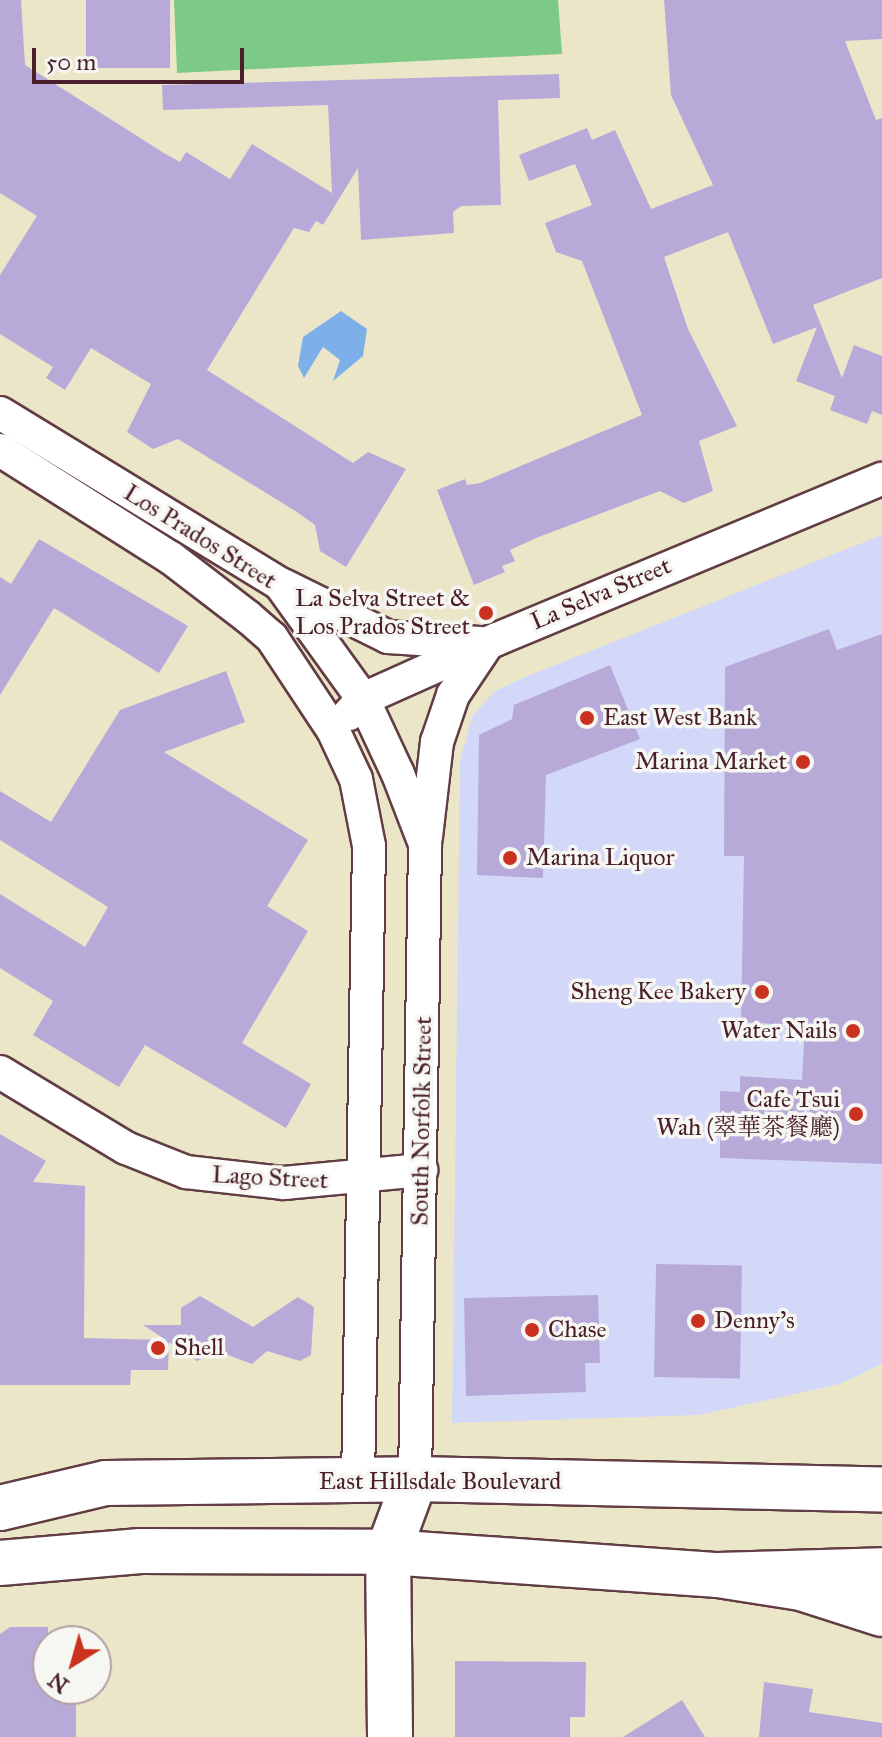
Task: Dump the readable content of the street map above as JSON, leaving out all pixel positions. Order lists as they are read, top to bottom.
{
  "streets": {
    "main road": ["South Norfolk Street", "East Hillsdale Boulevard"],
    "street": ["Los Prados Street", "La Selva Street", "Lago Street"]
  },
  "crossings": [
    ["Los Prados Street", "La Selva Street"],
    ["Los Prados Street", "South Norfolk Street"],
    ["La Selva Street", "South Norfolk Street"],
    ["South Norfolk Street", "Lago Street"],
    ["South Norfolk Street", "East Hillsdale Boulevard"]
  ],
  "places": [
    "La Selva Street & Los Prados Street",
    "East West Bank",
    "Marina Market",
    "Marina Liquor",
    "Sheng Kee Bakery",
    "Water Nails",
    "Cafe Tsui Wah (翠華茶餐廳)",
    "Denny's",
    "Chase",
    "Shell"
  ],
  "scale_bar": "50 m",
  "north": "bottom left"
}
